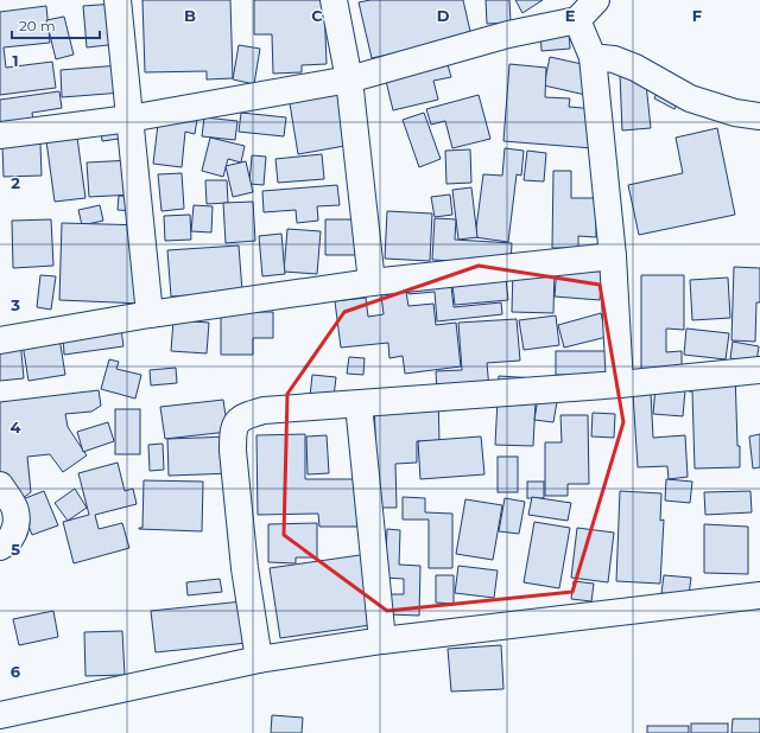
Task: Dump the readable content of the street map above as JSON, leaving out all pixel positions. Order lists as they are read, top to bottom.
{
  "scale_bar": "20 m",
  "grid": {
    "columns": [
      "B",
      "C",
      "D",
      "E",
      "F"
    ],
    "rows": [
      "1",
      "2",
      "3",
      "4",
      "5",
      "6"
    ]
  }
}
